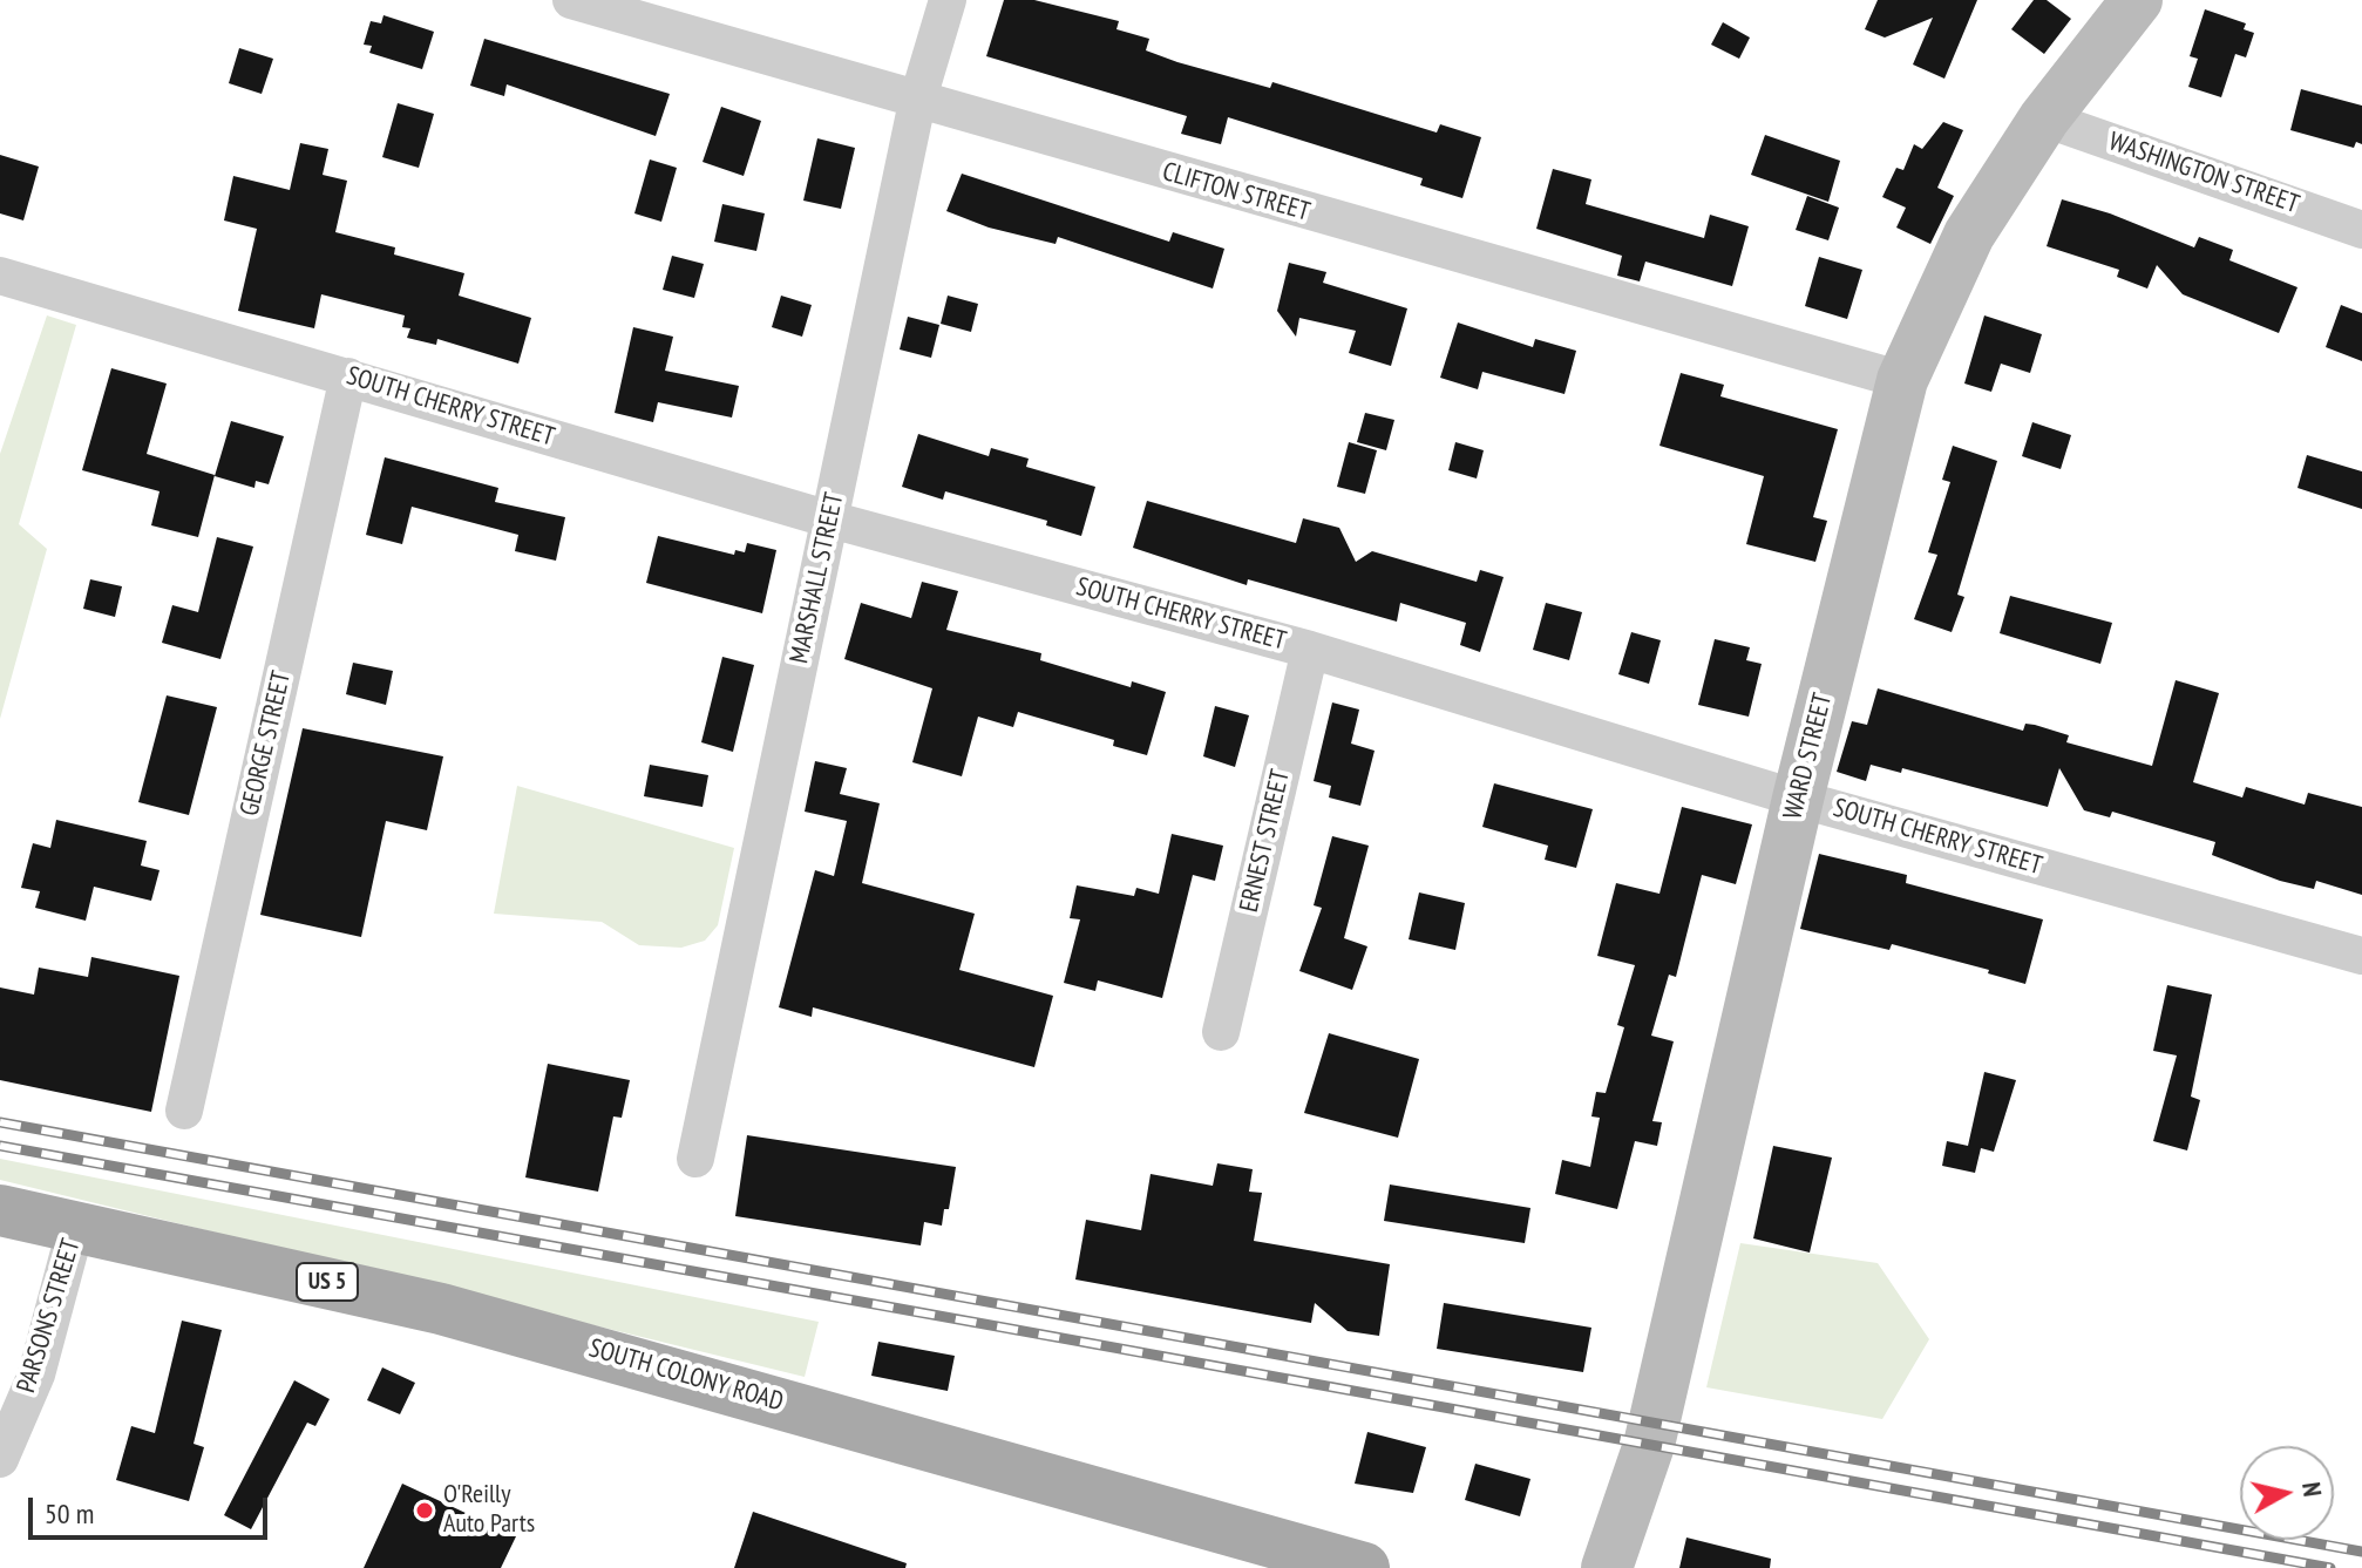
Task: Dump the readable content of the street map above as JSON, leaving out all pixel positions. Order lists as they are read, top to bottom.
{
  "streets": {
    "main road": ["US 5", "SOUTH COLONY ROAD"],
    "street": [
      "WASHINGTON STREET",
      "CLIFTON STREET",
      "SOUTH CHERRY STREET",
      "MARSHALL STREET",
      "GEORGE STREET",
      "WARD STREET",
      "ERNEST STREET",
      "PARSONS STREET"
    ]
  },
  "crossings": [
    ["WASHINGTON STREET", "WARD STREET"],
    ["CLIFTON STREET", "MARSHALL STREET"],
    ["CLIFTON STREET", "WARD STREET"],
    ["SOUTH CHERRY STREET", "MARSHALL STREET"],
    ["SOUTH CHERRY STREET", "GEORGE STREET"],
    ["SOUTH CHERRY STREET", "WARD STREET"],
    ["SOUTH CHERRY STREET", "ERNEST STREET"],
    ["PARSONS STREET", "SOUTH COLONY ROAD"]
  ],
  "places": ["O'Reilly Auto Parts"],
  "scale_bar": "50 m",
  "north": "right"
}
